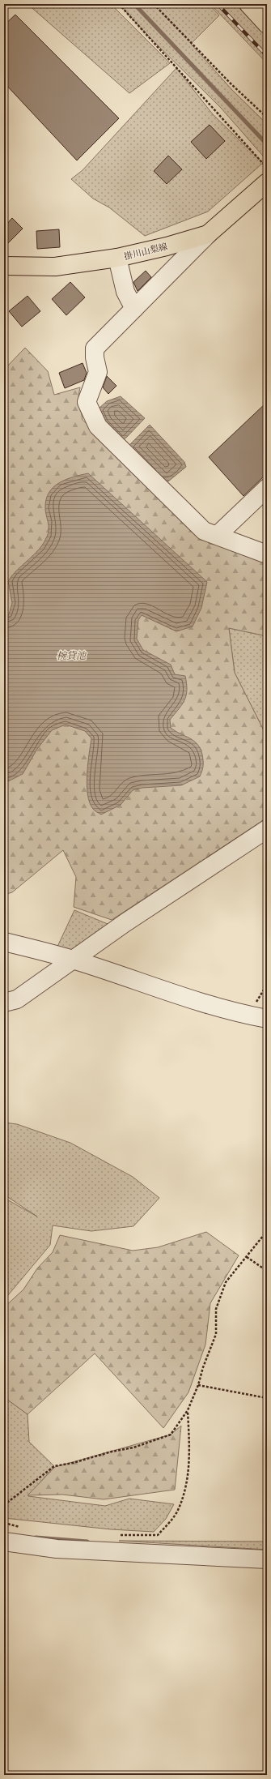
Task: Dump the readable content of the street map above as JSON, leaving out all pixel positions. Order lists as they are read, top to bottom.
{
  "streets": {
    "main road": ["掛川山梨線"]
  },
  "water": ["椀貸池"]
}
